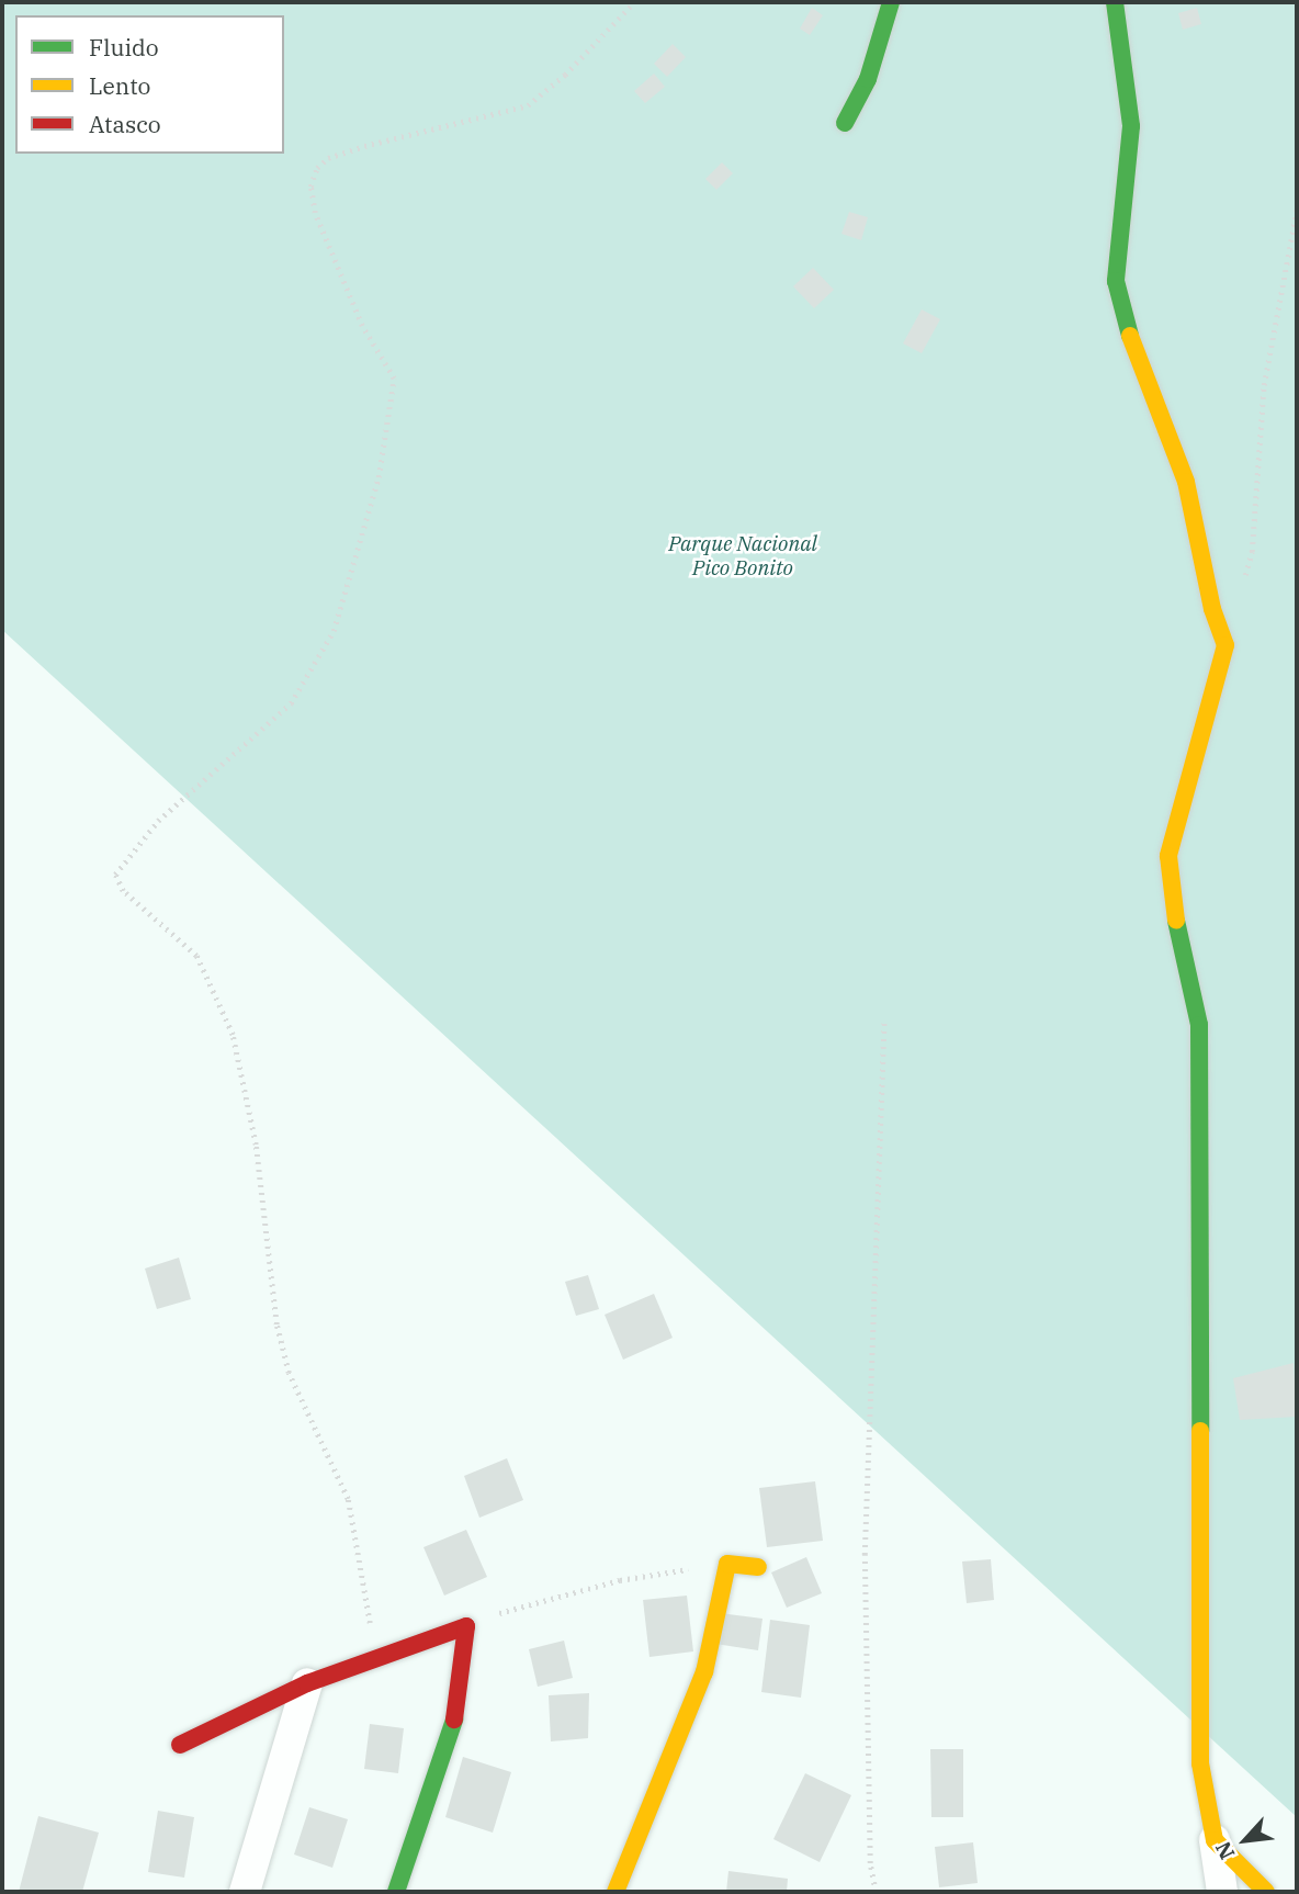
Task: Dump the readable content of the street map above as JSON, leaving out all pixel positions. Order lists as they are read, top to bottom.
{
  "parks": ["Parque Nacional Pico Bonito"],
  "legend": ["Fluido", "Lento", "Atasco"],
  "north": "bottom left"
}
